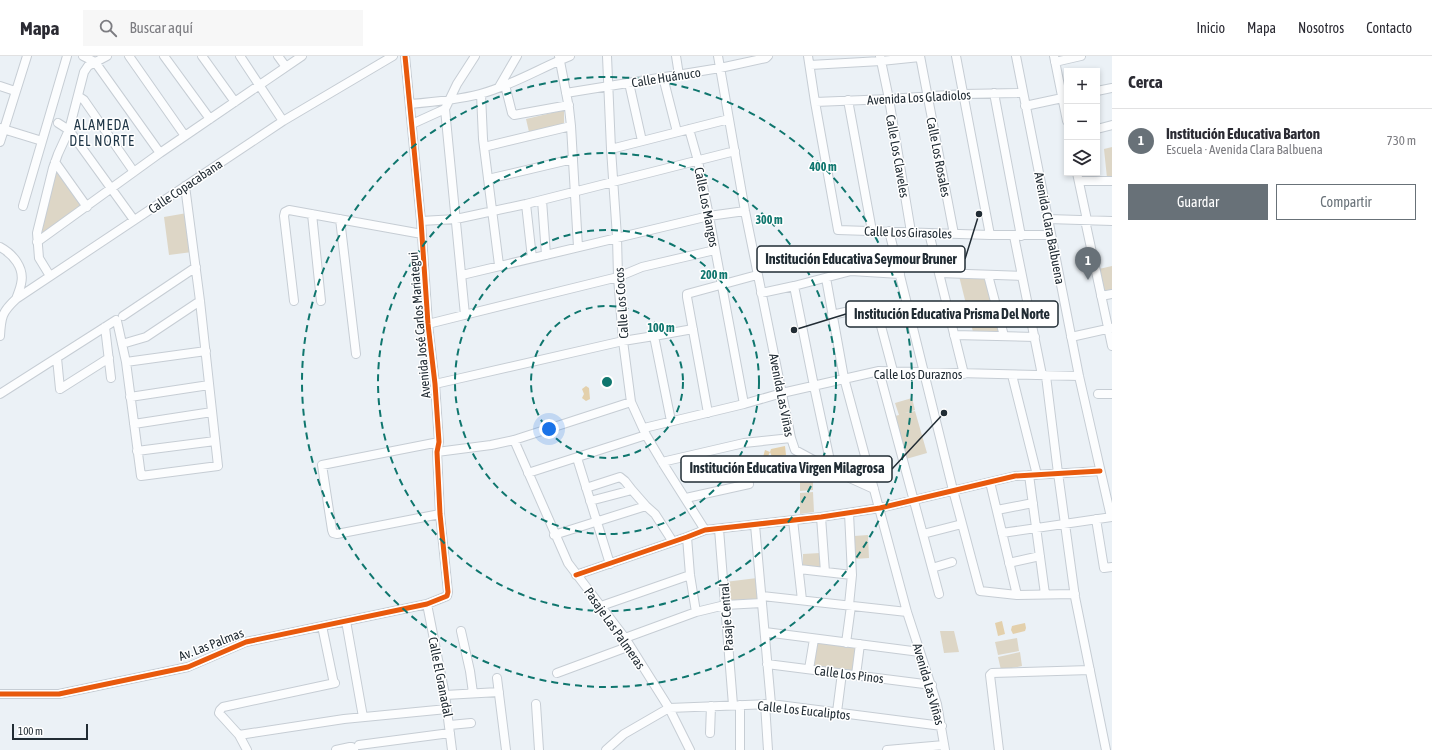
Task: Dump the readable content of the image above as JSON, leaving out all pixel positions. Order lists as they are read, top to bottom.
{
  "streets": {
    "street": [
      "Calle Huánuco",
      "Avenida Los Gladiolos",
      "Calle Los Claveles",
      "Calle Los Rosales",
      "Calle Copacabana",
      "Calle Los Mangos",
      "Avenida Clara Balbuena",
      "Calle Los Girasoles",
      "Calle Los Cocos",
      "Avenida José Carlos Mariategui",
      "Calle Los Duraznos",
      "Avenida Las Viñas",
      "Pasaje Central",
      "Pasaje Las Palmeras",
      "Av. Las Palmas",
      "Calle Los Pinos",
      "Calle El Granadal",
      "Calle Los Eucaliptos"
    ]
  },
  "crossings": [
    ["Calle Huánuco", "Calle Los Cocos"],
    ["Calle Huánuco", "Avenida Las Viñas"],
    ["Avenida Los Gladiolos", "Calle Los Claveles"],
    ["Avenida Los Gladiolos", "Calle Los Rosales"],
    ["Avenida Los Gladiolos", "Avenida Clara Balbuena"],
    ["Avenida Los Gladiolos", "Calle Los Girasoles"],
    ["Calle Los Claveles", "Calle Los Girasoles"],
    ["Calle Los Rosales", "Calle Los Girasoles"],
    ["Calle Los Mangos", "Calle Los Duraznos"],
    ["Avenida Clara Balbuena", "Calle Los Girasoles"],
    ["Avenida Clara Balbuena", "Calle Los Duraznos"],
    ["Calle Los Cocos", "Calle Los Duraznos"],
    ["Avenida José Carlos Mariategui", "Av. Las Palmas"],
    ["Calle Los Duraznos", "Avenida Las Viñas"],
    ["Calle Los Duraznos", "Pasaje Las Palmeras"],
    ["Avenida Las Viñas", "Calle Los Pinos"],
    ["Avenida Las Viñas", "Calle Los Eucaliptos"],
    ["Pasaje Central", "Calle Los Eucaliptos"],
    ["Pasaje Las Palmeras", "Calle Los Eucaliptos"],
    ["Av. Las Palmas", "Calle El Granadal"]
  ],
  "districts": ["ALAMEDA DEL NORTE"],
  "places": ["Institución Educativa Seymour Bruner", "Institución Educativa Prisma Del Norte", "Institución Educativa Virgen Milagrosa"],
  "scale_bar": "100 m",
  "page": {
    "header": "Mapa",
    "search": "Buscar aquí",
    "nav": [
      "Inicio",
      "Mapa",
      "Nosotros",
      "Contacto"
    ],
    "heading": "Cerca",
    "map_buttons": ["+", "−"],
    "list": [
      {
        "mark": "1",
        "name": "Institución Educativa Barton",
        "note": "Escuela · Avenida Clara Balbuena",
        "value": "730 m"
      }
    ],
    "buttons": ["Guardar", "Compartir"],
    "pins": "1",
    "scale": "100 m"
  },
  "rings": [
    "400 m",
    "300 m",
    "200 m",
    "100 m"
  ]
}
